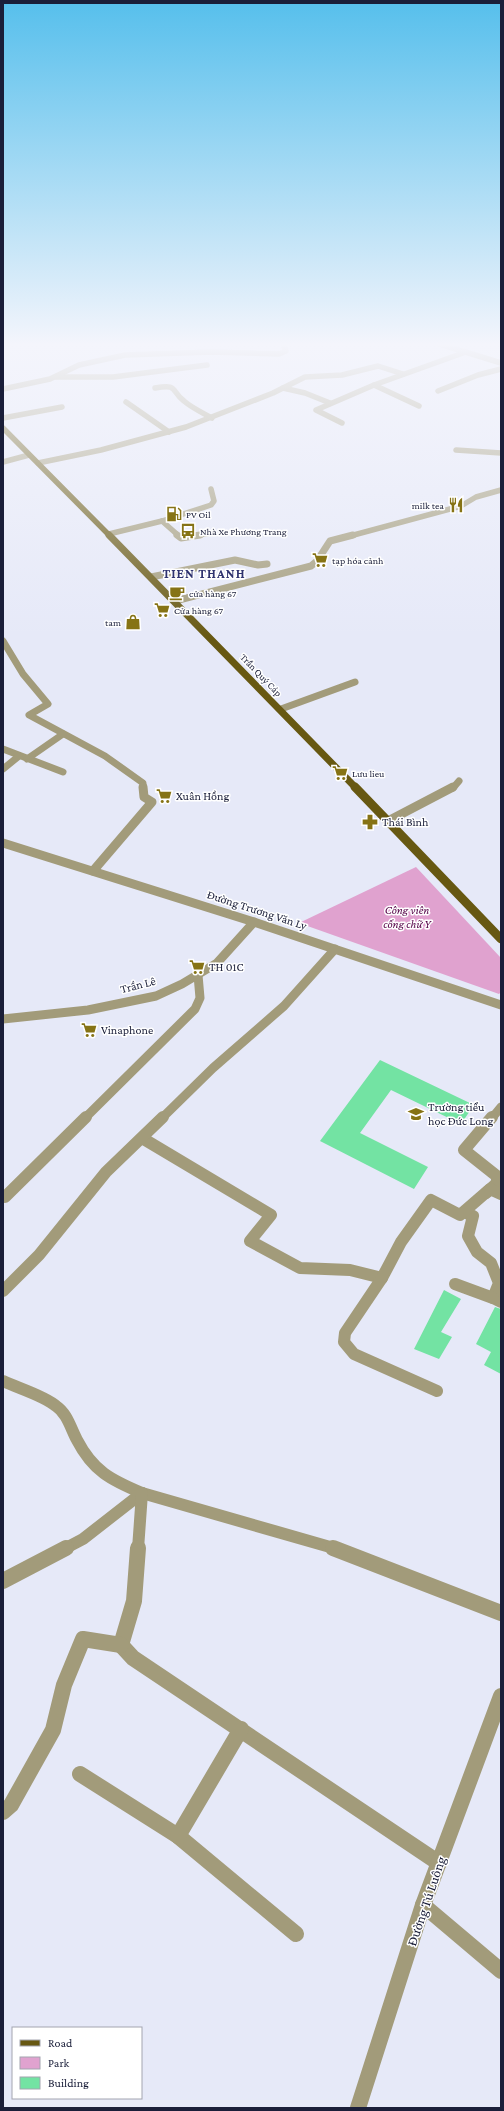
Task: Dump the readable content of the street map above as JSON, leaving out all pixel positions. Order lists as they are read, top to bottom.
{
  "streets": {
    "main road": ["Trần Quý Cáp"],
    "street": ["Đường Trương Văn Ly", "Trần Lê", "Đường Tú Luông"]
  },
  "crossings": [
    ["Đường Trương Văn Ly", "Trần Lê"]
  ],
  "districts": ["TIEN THANH"],
  "parks": ["Công viên cổng chữ Y"],
  "places": {
    "restaurant": ["milk tea"],
    "fuel station": ["PV Oil"],
    "bus stop": ["Nhà Xe Phương Trang"],
    "supermarket": [
      "tạp hóa cảnh",
      "Cửa hàng 67",
      "Lưu lieu",
      "Xuân Hồng",
      "TH 01C",
      "Vinaphone"
    ],
    "cafe": ["cửa hàng 67"],
    "shop": ["tam"],
    "pharmacy": ["Thái Bình"],
    "school or university": ["Trường tiểu học Đức Long"]
  },
  "legend": ["Road", "Park", "Building"]
}
